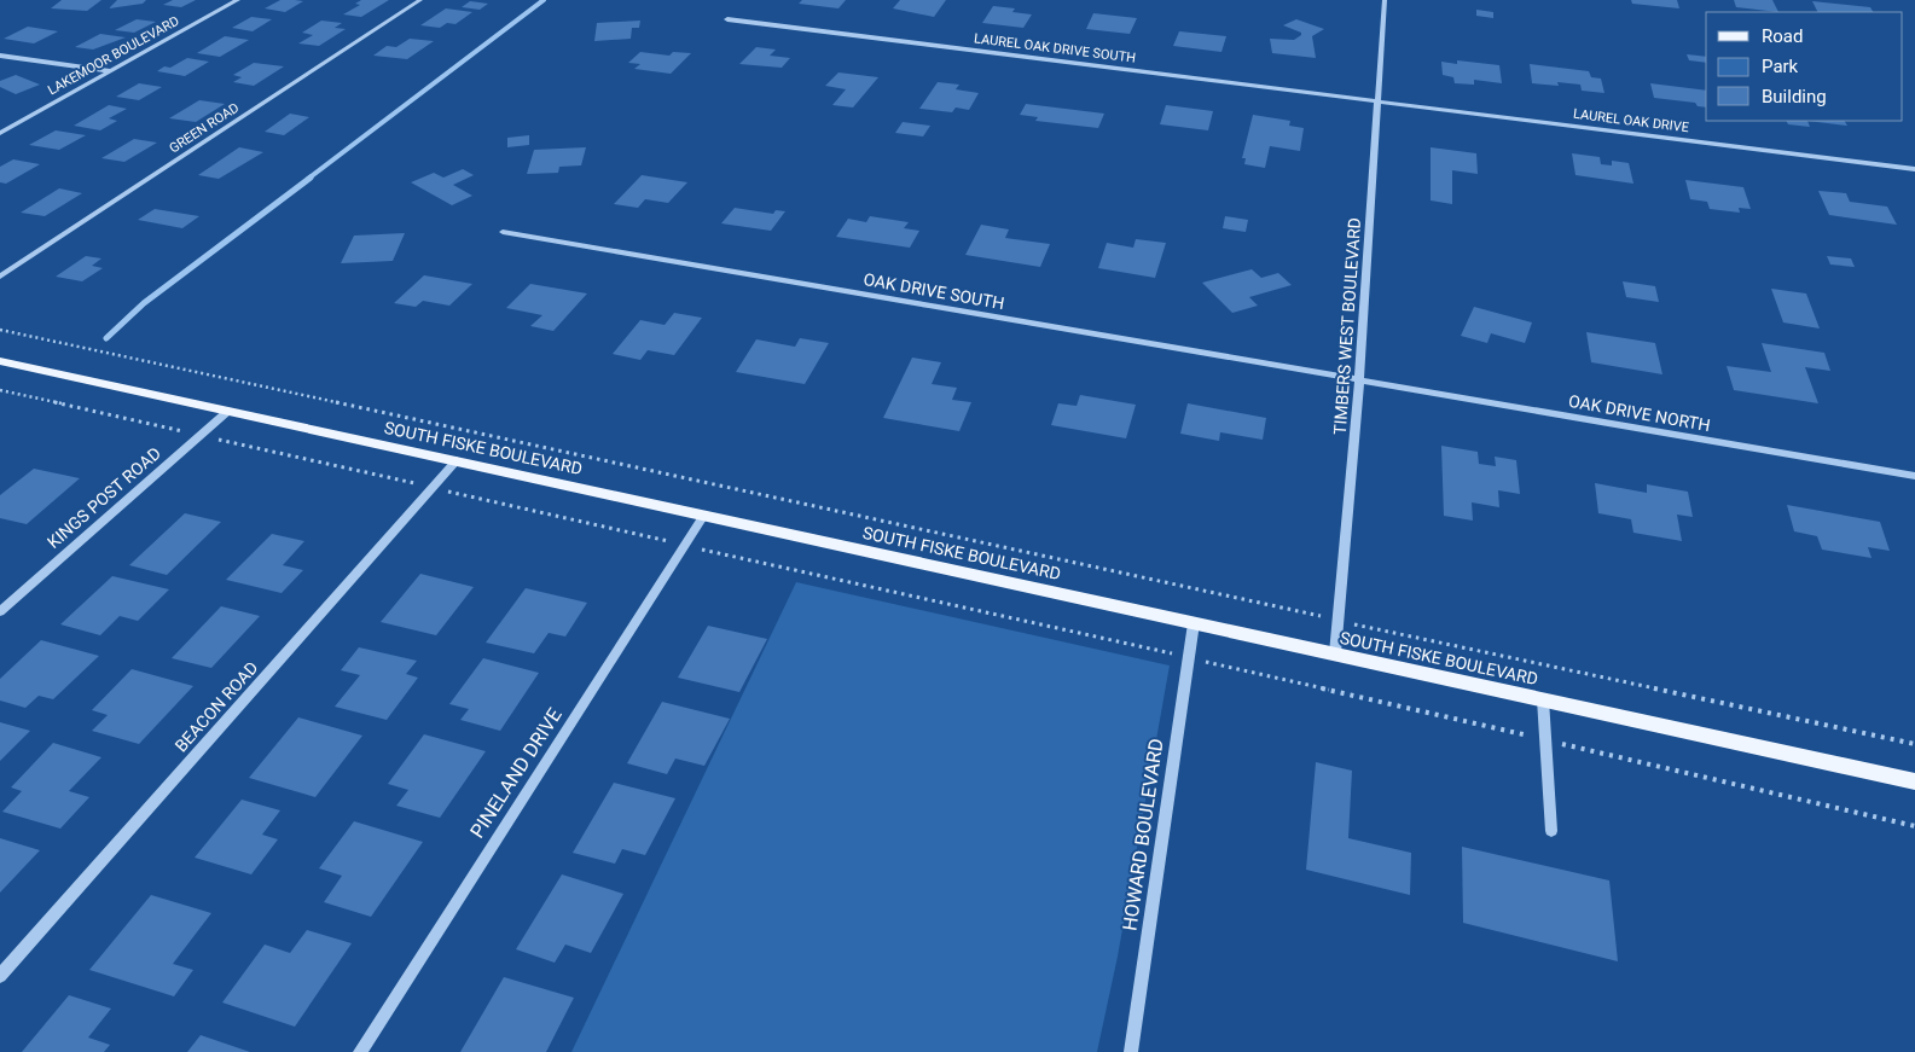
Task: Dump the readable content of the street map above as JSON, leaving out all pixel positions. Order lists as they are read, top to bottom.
{
  "streets": {
    "main road": ["SOUTH FISKE BOULEVARD"],
    "street": [
      "LAUREL OAK DRIVE SOUTH",
      "LAKEMOOR BOULEVARD",
      "LAUREL OAK DRIVE",
      "GREEN ROAD",
      "OAK DRIVE SOUTH",
      "TIMBERS WEST BOULEVARD",
      "OAK DRIVE NORTH",
      "KINGS POST ROAD",
      "BEACON ROAD",
      "PINELAND DRIVE",
      "HOWARD BOULEVARD"
    ]
  },
  "crossings": [
    ["LAUREL OAK DRIVE SOUTH", "LAUREL OAK DRIVE"],
    ["LAUREL OAK DRIVE SOUTH", "TIMBERS WEST BOULEVARD"],
    ["LAUREL OAK DRIVE", "TIMBERS WEST BOULEVARD"],
    ["OAK DRIVE SOUTH", "TIMBERS WEST BOULEVARD"],
    ["OAK DRIVE SOUTH", "OAK DRIVE NORTH"],
    ["TIMBERS WEST BOULEVARD", "OAK DRIVE NORTH"],
    ["TIMBERS WEST BOULEVARD", "SOUTH FISKE BOULEVARD"],
    ["SOUTH FISKE BOULEVARD", "KINGS POST ROAD"],
    ["SOUTH FISKE BOULEVARD", "BEACON ROAD"],
    ["SOUTH FISKE BOULEVARD", "PINELAND DRIVE"],
    ["SOUTH FISKE BOULEVARD", "HOWARD BOULEVARD"]
  ],
  "legend": ["Road", "Park", "Building"]
}
